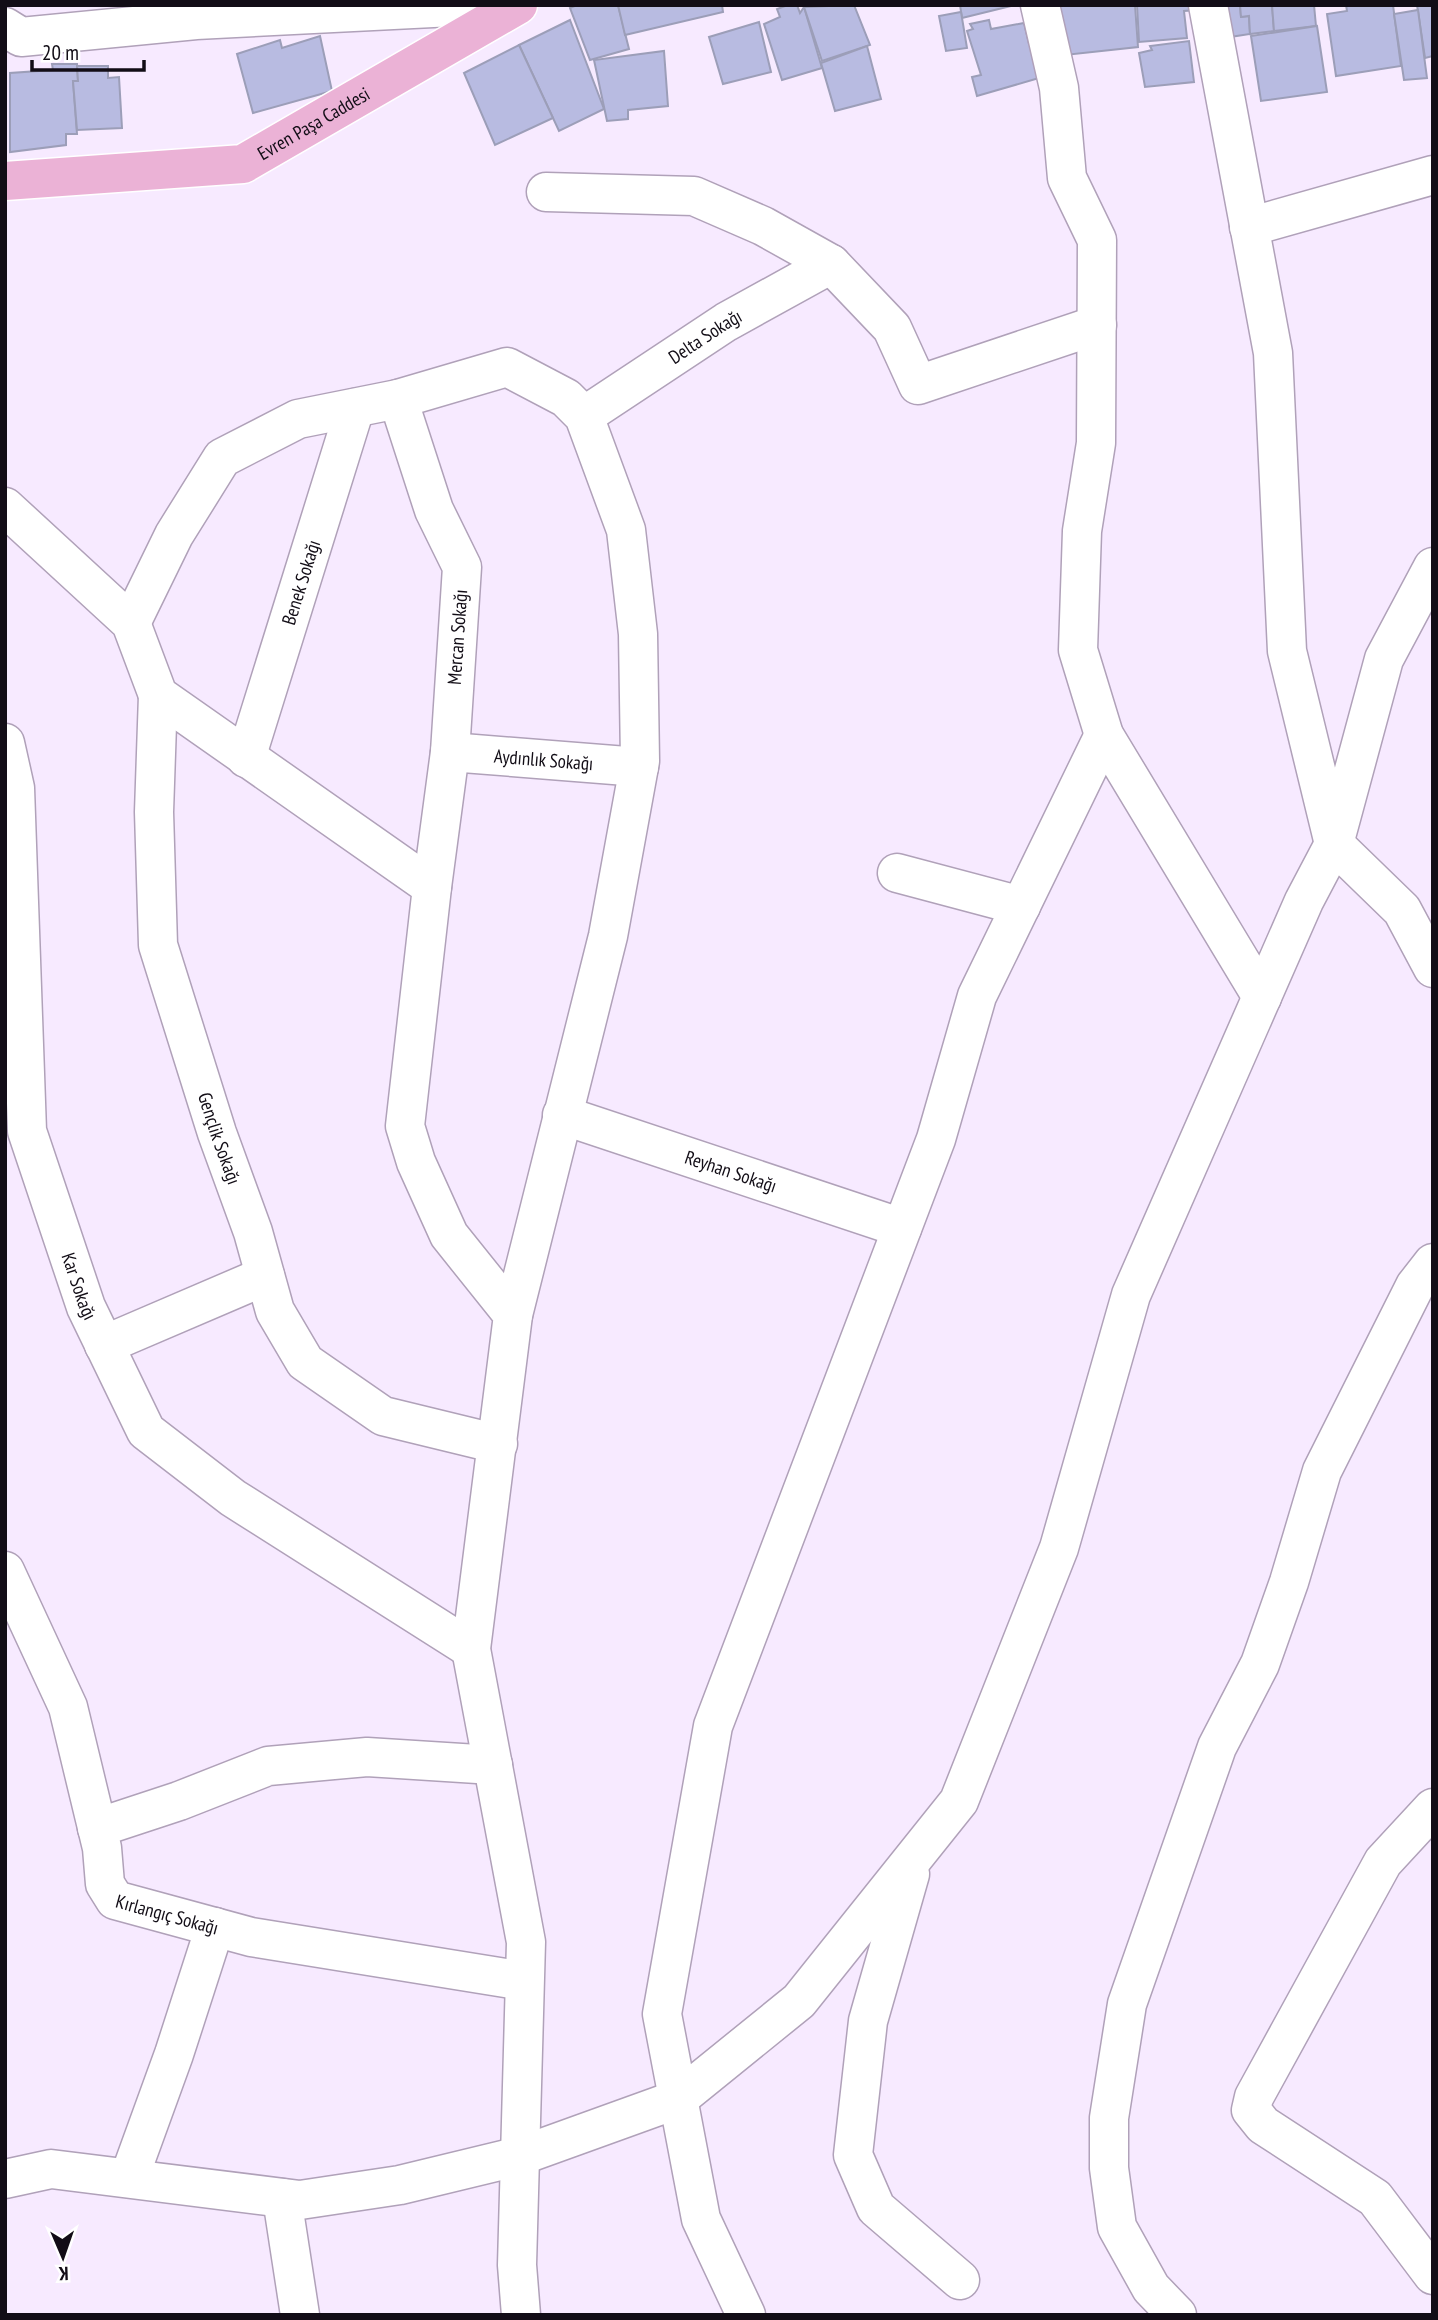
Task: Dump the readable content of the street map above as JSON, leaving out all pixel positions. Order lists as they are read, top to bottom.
{
  "streets": {
    "main road": ["Evren Paşa Caddesi"],
    "street": [
      "Delta Sokağı",
      "Benek Sokağı",
      "Mercan Sokağı",
      "Aydınlık Sokağı",
      "Gençlik Sokağı",
      "Reyhan Sokağı",
      "Kar Sokağı",
      "Kırlangıç Sokağı"
    ]
  },
  "crossings": [
    ["Mercan Sokağı", "Aydınlık Sokağı"]
  ],
  "scale_bar": "20 m",
  "north": "bottom"
}
